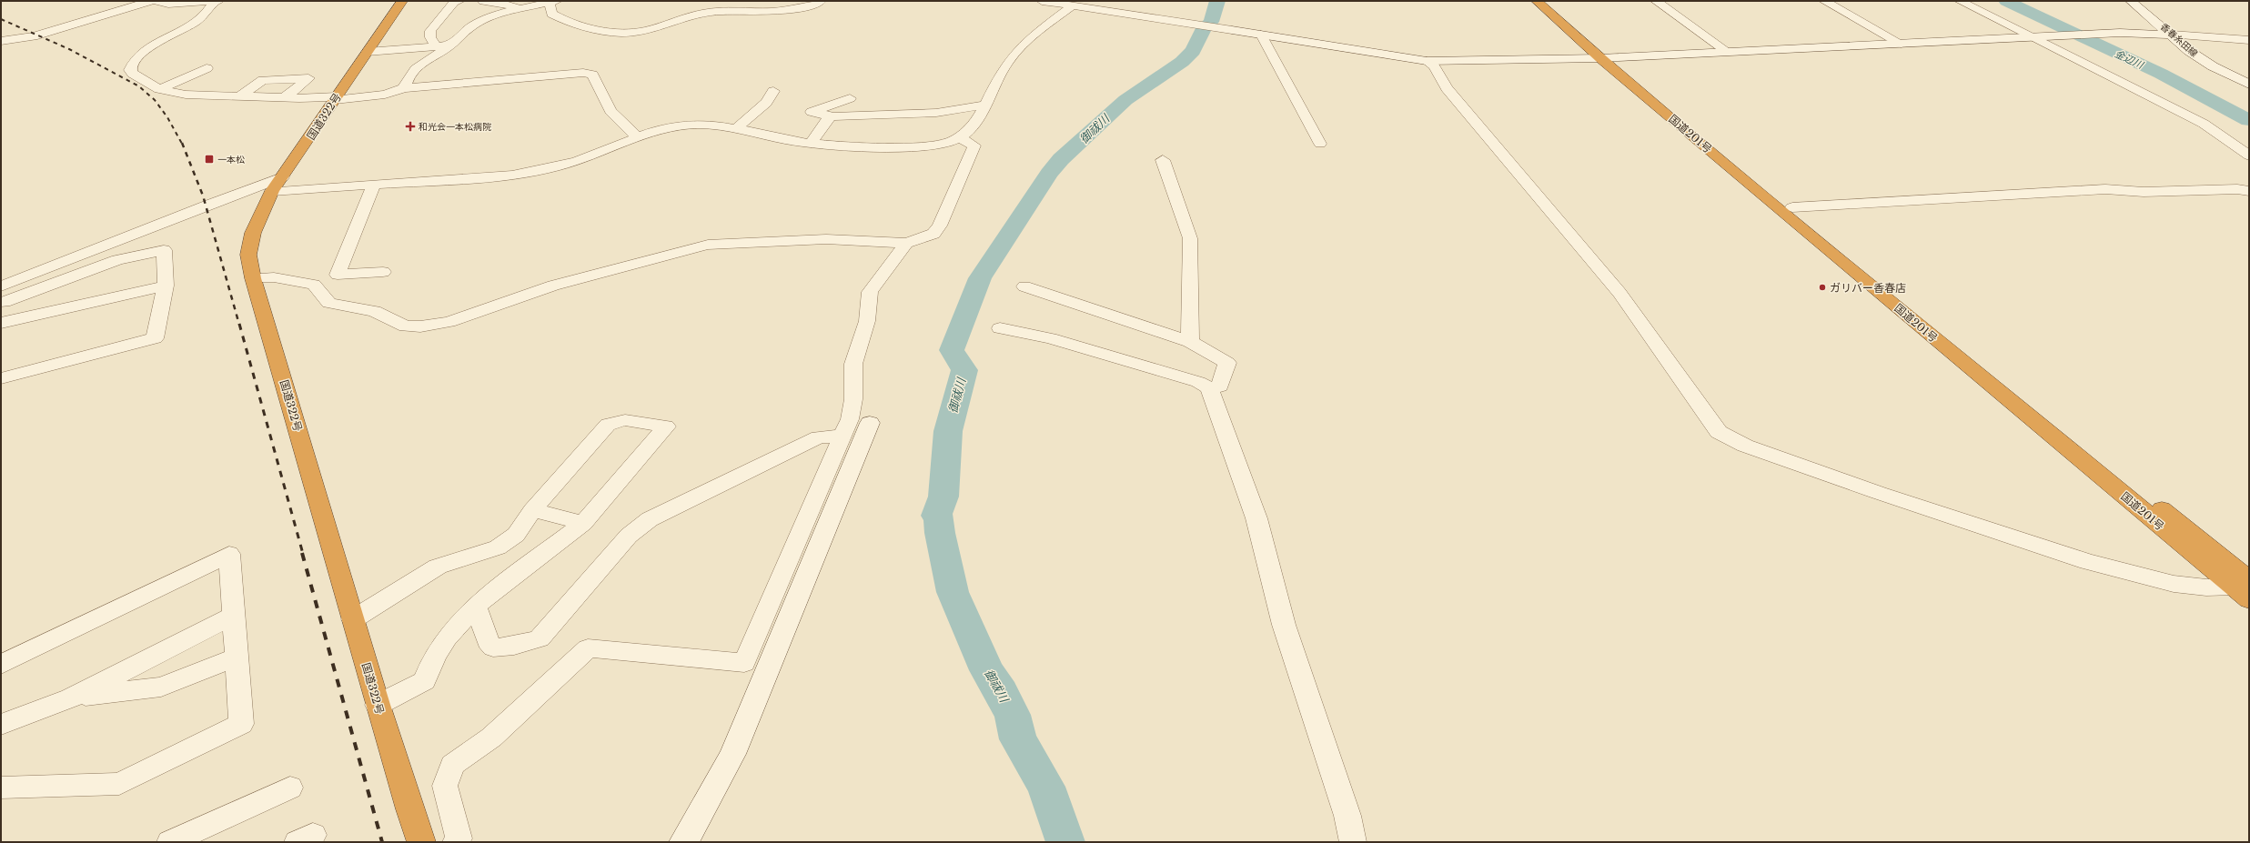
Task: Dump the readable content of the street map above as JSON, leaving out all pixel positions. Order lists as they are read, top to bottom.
{
  "streets": {
    "highway": ["国道322号", "国道201号"],
    "street": ["香春糸田線"]
  },
  "water": ["金辺川", "御祓川"],
  "places": {
    "health": ["和光会一本松病院"],
    "transit": ["一本松"],
    "other": ["ガリバー香春店"]
  }
}
